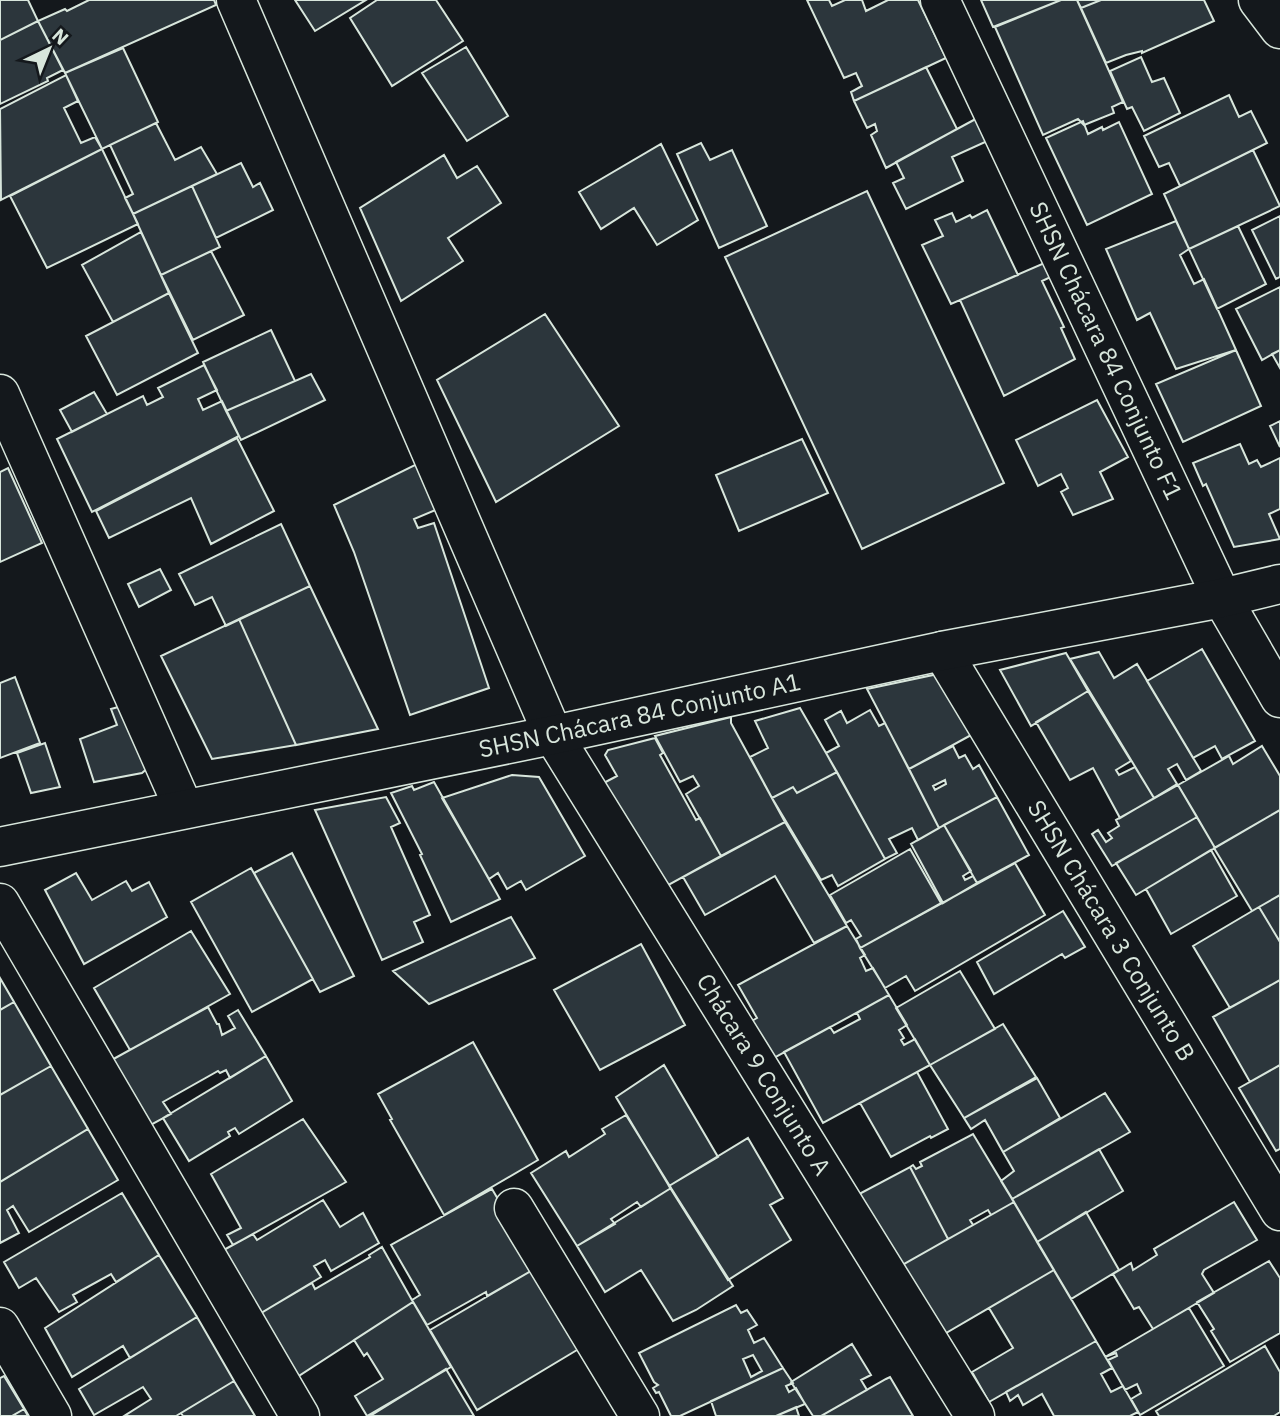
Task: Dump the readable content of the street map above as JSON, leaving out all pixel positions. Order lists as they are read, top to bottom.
{
  "streets": {
    "street": [
      "SHSN Chácara 84 Conjunto F1",
      "SHSN Chácara 84 Conjunto A1",
      "SHSN Chácara 3 Conjunto B",
      "Chácara 9 Conjunto A"
    ]
  },
  "crossings": [
    ["SHSN Chácara 84 Conjunto F1", "SHSN Chácara 84 Conjunto A1"],
    ["SHSN Chácara 84 Conjunto A1", "SHSN Chácara 3 Conjunto B"],
    ["SHSN Chácara 84 Conjunto A1", "Chácara 9 Conjunto A"]
  ],
  "north": "top right"
}
